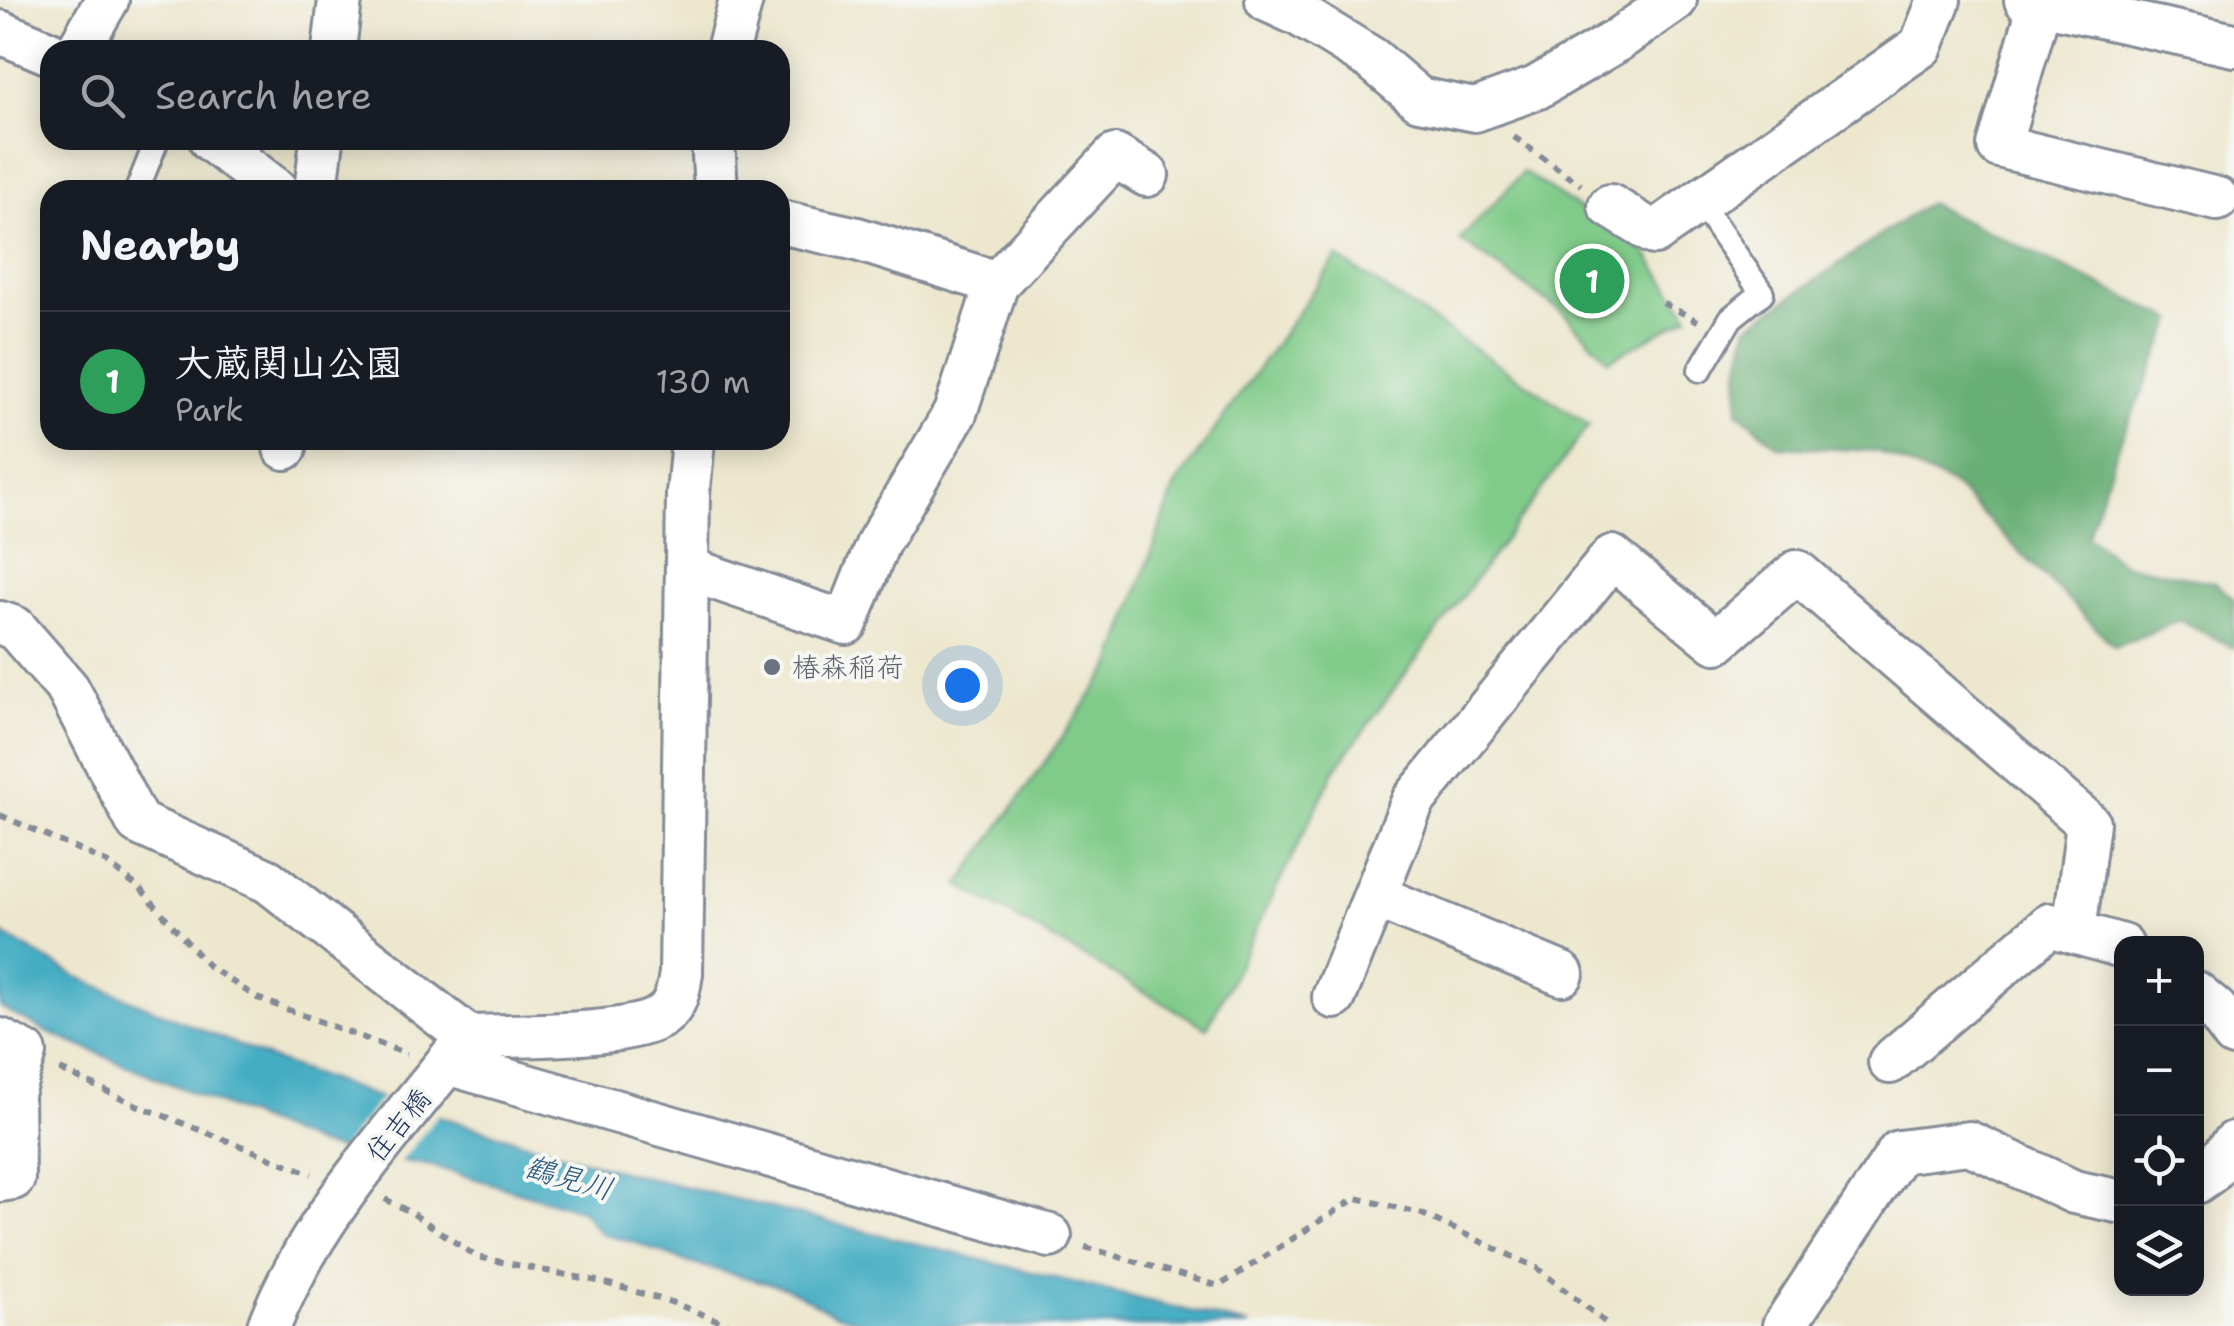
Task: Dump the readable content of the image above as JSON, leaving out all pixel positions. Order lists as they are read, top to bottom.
{
  "streets": {
    "street": ["住吉橋"]
  },
  "water": ["鶴見川"],
  "places": ["椿森稲荷"],
  "page": {
    "search": "Search here",
    "heading": "Nearby",
    "pins": "1",
    "list": [
      {
        "mark": "1",
        "name": "大蔵関山公園",
        "note": "Park",
        "value": "130 m"
      }
    ],
    "map_buttons": ["+", "−"]
  }
}
